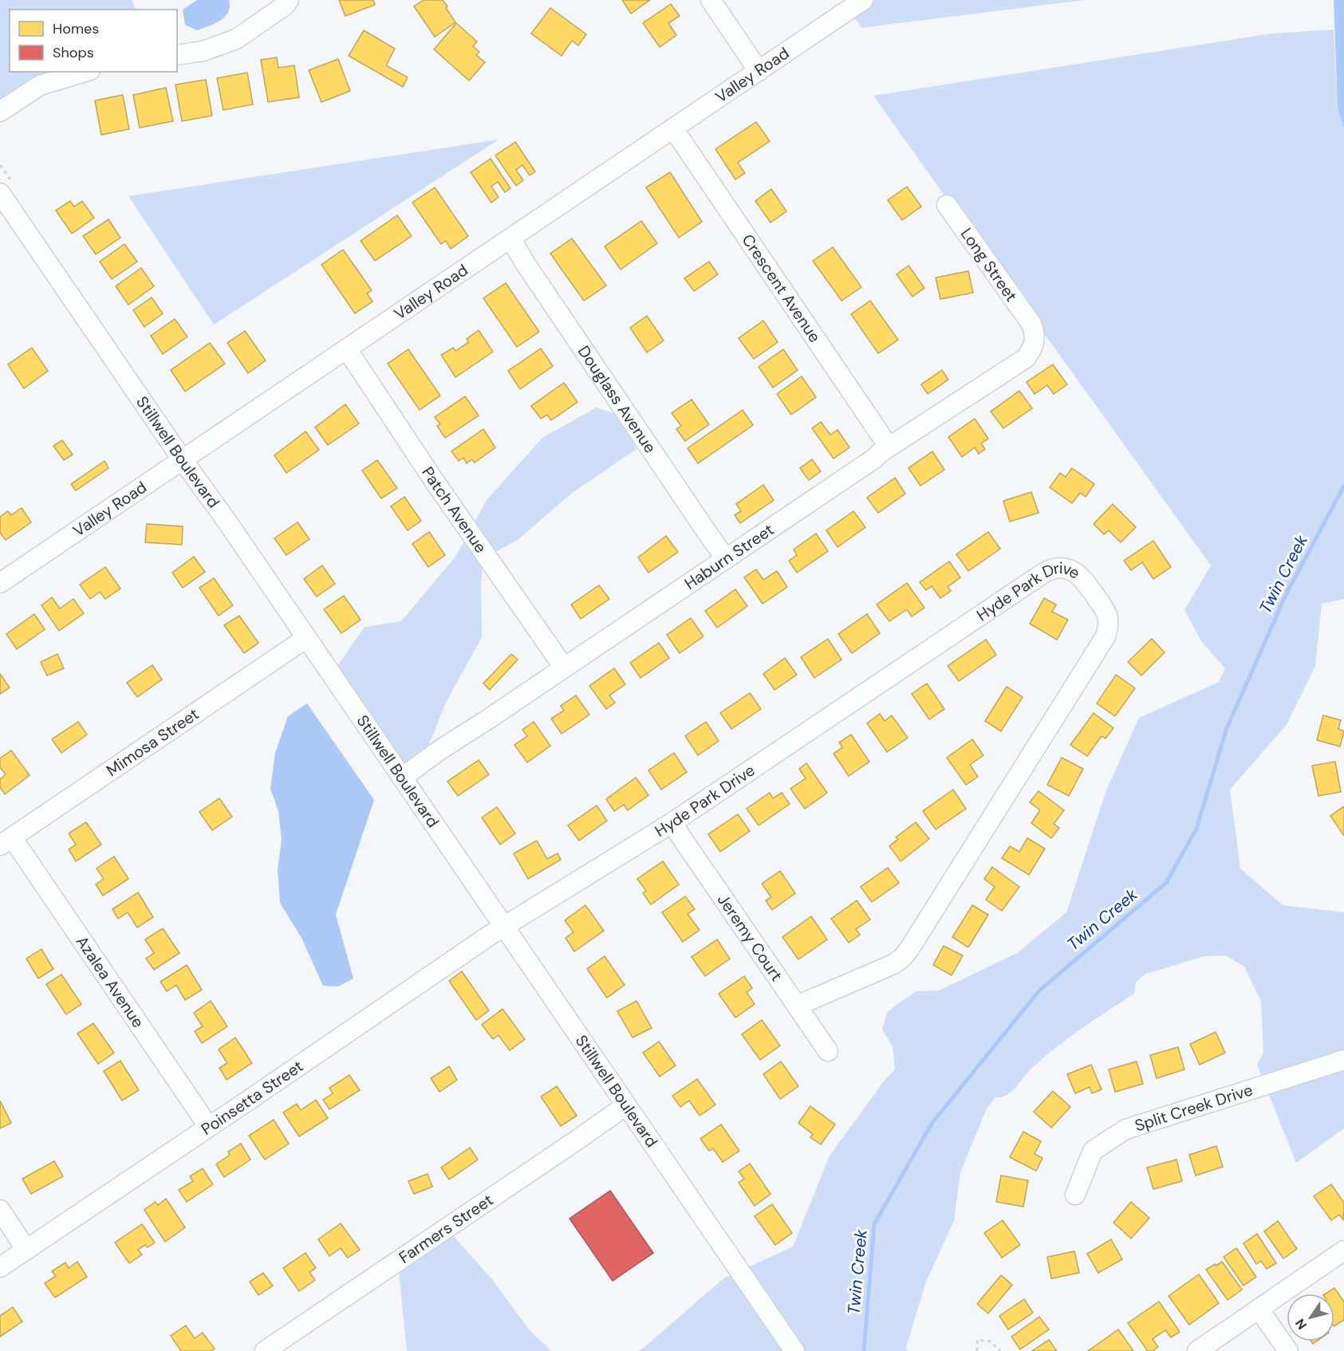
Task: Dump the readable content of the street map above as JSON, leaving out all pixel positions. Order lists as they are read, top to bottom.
{
  "streets": {
    "street": [
      "Valley Road",
      "Long Street",
      "Crescent Avenue",
      "Douglass Avenue",
      "Stillwell Boulevard",
      "Patch Avenue",
      "Haburn Street",
      "Hyde Park Drive",
      "Mimosa Street",
      "Jeremy Court",
      "Azalea Avenue",
      "Poinsetta Street",
      "Split Creek Drive",
      "Farmers Street"
    ]
  },
  "crossings": [
    ["Valley Road", "Crescent Avenue"],
    ["Valley Road", "Douglass Avenue"],
    ["Valley Road", "Stillwell Boulevard"],
    ["Valley Road", "Patch Avenue"],
    ["Long Street", "Haburn Street"],
    ["Crescent Avenue", "Haburn Street"],
    ["Douglass Avenue", "Haburn Street"],
    ["Stillwell Boulevard", "Haburn Street"],
    ["Stillwell Boulevard", "Hyde Park Drive"],
    ["Stillwell Boulevard", "Mimosa Street"],
    ["Stillwell Boulevard", "Poinsetta Street"],
    ["Stillwell Boulevard", "Farmers Street"],
    ["Patch Avenue", "Haburn Street"],
    ["Hyde Park Drive", "Jeremy Court"],
    ["Hyde Park Drive", "Poinsetta Street"],
    ["Mimosa Street", "Azalea Avenue"],
    ["Azalea Avenue", "Poinsetta Street"]
  ],
  "water": ["Twin Creek"],
  "legend": ["Homes", "Shops"],
  "north": "bottom left"
}
